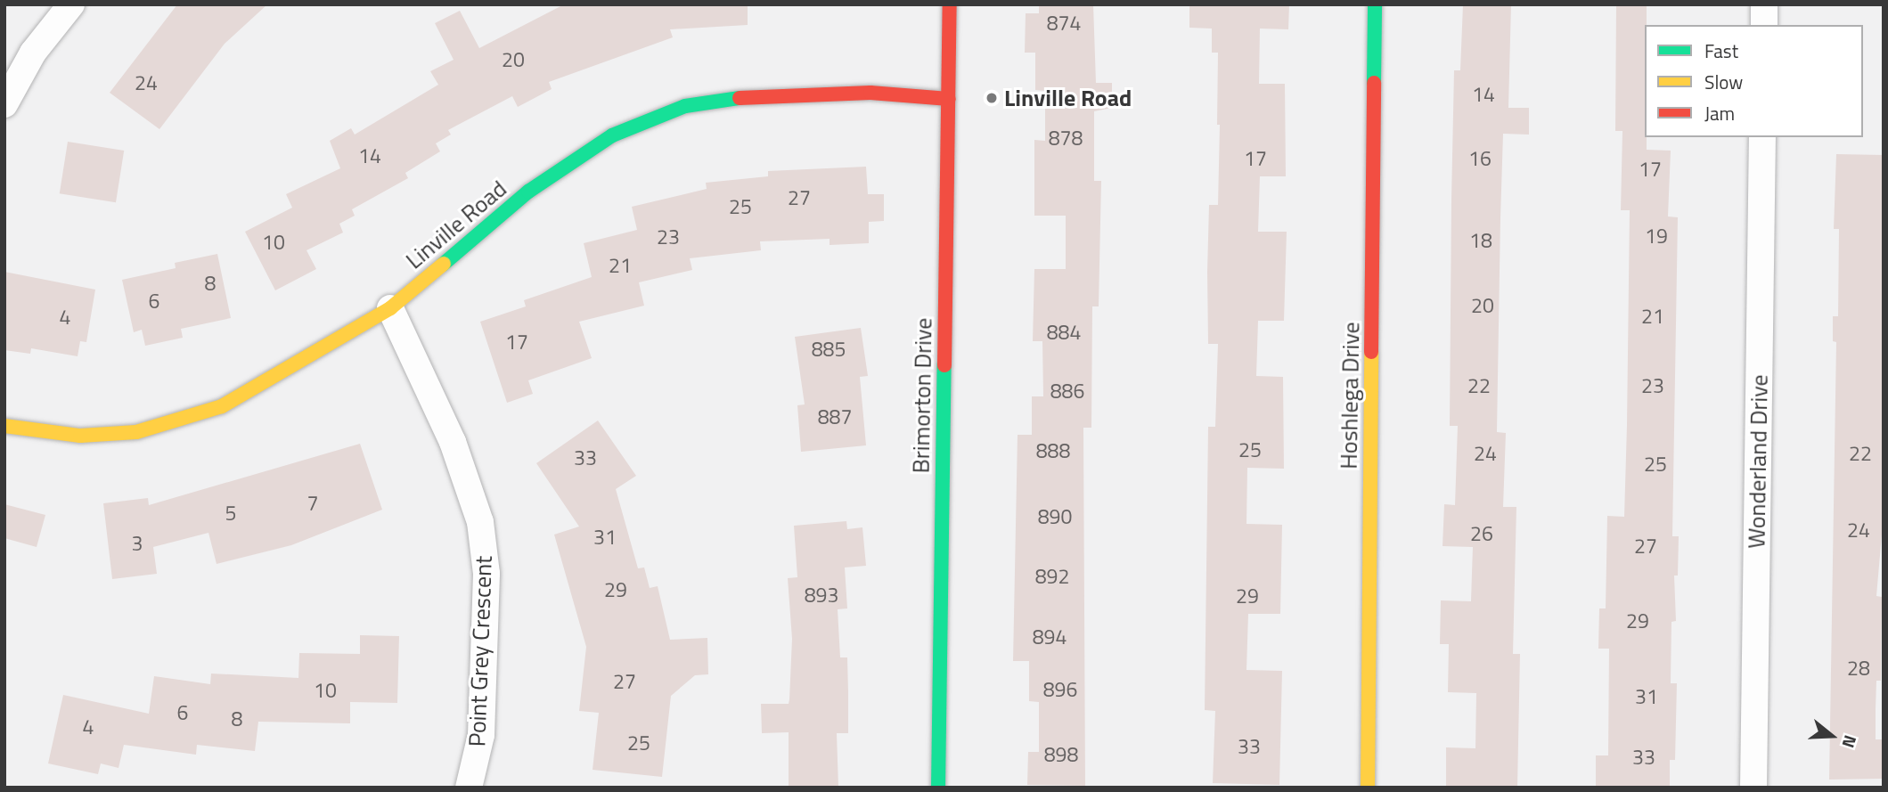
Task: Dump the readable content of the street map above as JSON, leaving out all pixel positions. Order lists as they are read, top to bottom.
{
  "streets": {
    "street": [
      "Linville Road",
      "Brimorton Drive",
      "Hoshlega Drive",
      "Wonderland Drive",
      "Point Grey Crescent"
    ]
  },
  "crossings": [
    ["Linville Road", "Brimorton Drive"],
    ["Linville Road", "Point Grey Crescent"]
  ],
  "places": ["Linville Road"],
  "house_numbers": [
    "874",
    "20",
    "24",
    "14",
    "878",
    "14",
    "17",
    "16",
    "17",
    "27",
    "25",
    "19",
    "23",
    "18",
    "10",
    "21",
    "8",
    "6",
    "20",
    "21",
    "4",
    "884",
    "17",
    "885",
    "22",
    "23",
    "886",
    "887",
    "25",
    "888",
    "24",
    "22",
    "33",
    "25",
    "7",
    "5",
    "890",
    "24",
    "26",
    "31",
    "3",
    "27",
    "892",
    "29",
    "893",
    "29",
    "29",
    "894",
    "28",
    "27",
    "896",
    "10",
    "31",
    "6",
    "8",
    "4",
    "25",
    "33",
    "898",
    "33"
  ],
  "legend": ["Fast", "Slow", "Jam"],
  "north": "right"
}
